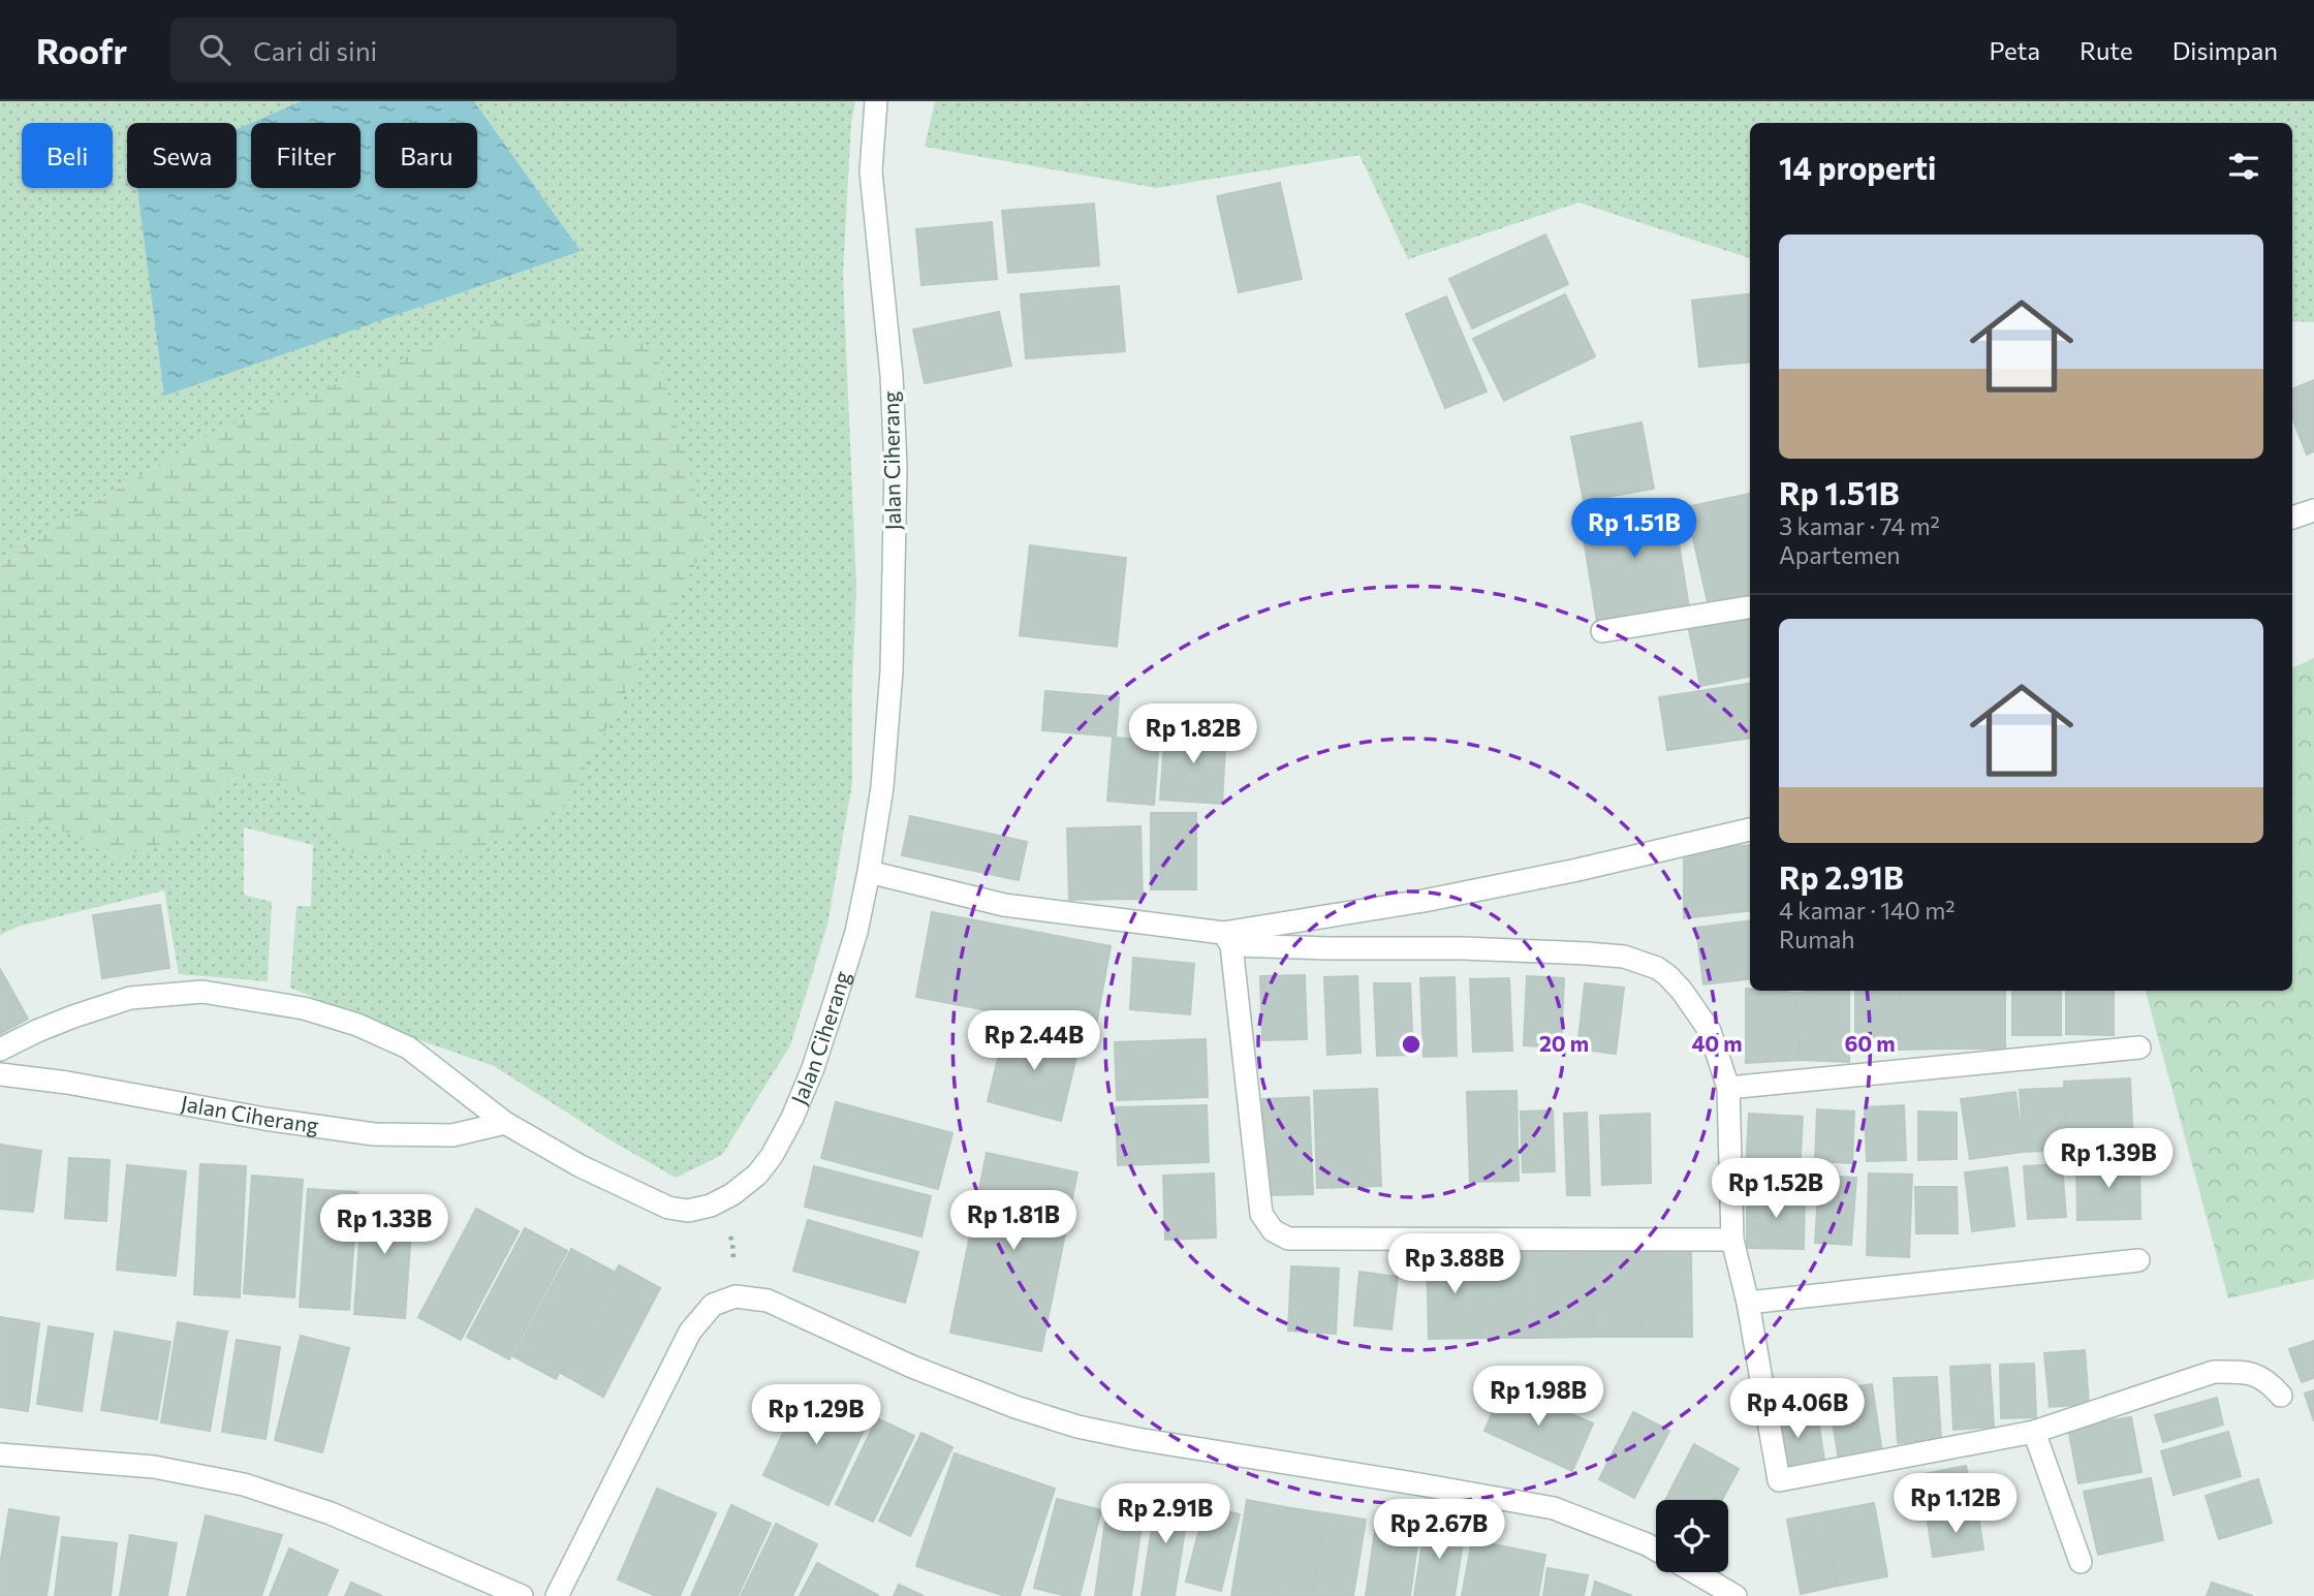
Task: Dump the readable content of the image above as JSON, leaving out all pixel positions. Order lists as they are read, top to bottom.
{
  "streets": {
    "street": ["Jalan Ciherang"]
  },
  "page": {
    "header": "Roofr",
    "search": "Cari di sini",
    "nav": ["Peta", "Rute", "Disimpan"],
    "chip": [
      "Beli",
      "Sewa",
      "Filter",
      "Baru"
    ],
    "heading": "14 properti",
    "list": [
      {
        "name": "Rp 1.51B",
        "note": "3 kamar · 74 m² · Apartemen"
      },
      {
        "name": "Rp 2.91B",
        "note": "4 kamar · 140 m² · Rumah"
      }
    ],
    "price": [
      "Rp 1.51B",
      "Rp 1.82B",
      "Rp 2.44B",
      "Rp 1.39B",
      "Rp 1.52B",
      "Rp 1.81B",
      "Rp 1.33B",
      "Rp 3.88B",
      "Rp 1.98B",
      "Rp 4.06B",
      "Rp 1.29B",
      "Rp 1.12B",
      "Rp 2.91B",
      "Rp 2.67B"
    ]
  },
  "rings": ["20 m", "40 m", "60 m"]
}
